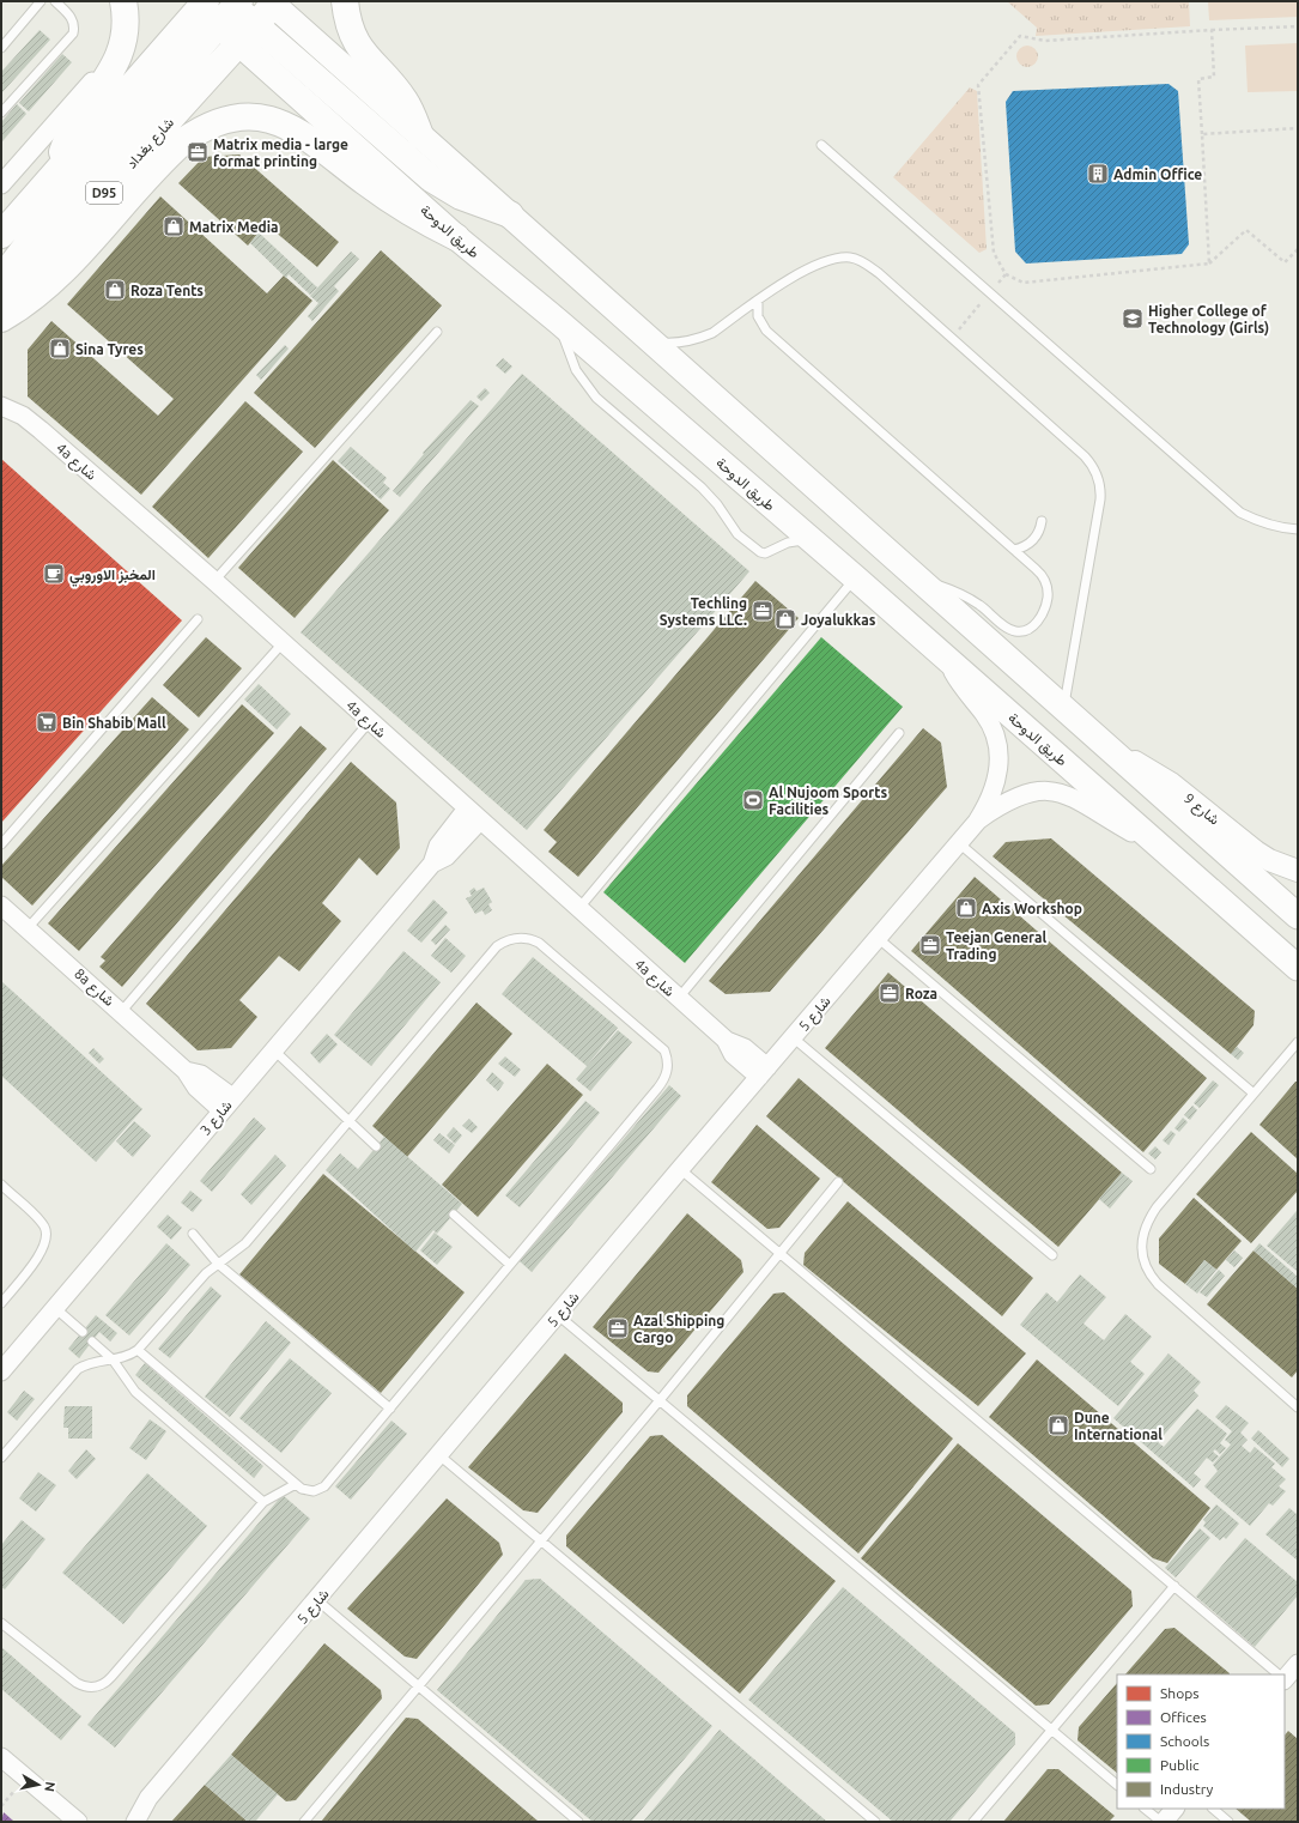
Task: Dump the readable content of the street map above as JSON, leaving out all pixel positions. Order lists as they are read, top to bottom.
{
  "streets": {
    "main road": ["شارع بغداد", "D95", "طريق الدوحة"],
    "street": [
      "4a شارع",
      "شارع 9",
      "8a شارع",
      "شارع 5",
      "شارع 3"
    ]
  },
  "crossings": [
    ["شارع بغداد", "طريق الدوحة"],
    ["طريق الدوحة", "شارع 5"],
    ["4a شارع", "شارع 5"],
    ["4a شارع", "شارع 3"],
    ["8a شارع", "شارع 3"]
  ],
  "places": {
    "office": [
      "Matrix media - large format printing",
      "Techling Systems LLC.",
      "Teejan General Trading",
      "Roza",
      "Azal Shipping Cargo"
    ],
    "building": ["Admin Office"],
    "shop": [
      "Matrix Media",
      "Roza Tents",
      "Sina Tyres",
      "Joyalukkas",
      "Axis Workshop",
      "Dune International"
    ],
    "school or university": ["Higher College of Technology (Girls)"],
    "cafe": ["المخبز الاوروبي"],
    "supermarket": ["Bin Shabib Mall"],
    "sports": ["Al Nujoom Sports Facilities"]
  },
  "legend": [
    "Shops",
    "Offices",
    "Schools",
    "Public",
    "Industry"
  ],
  "north": "right"
}
